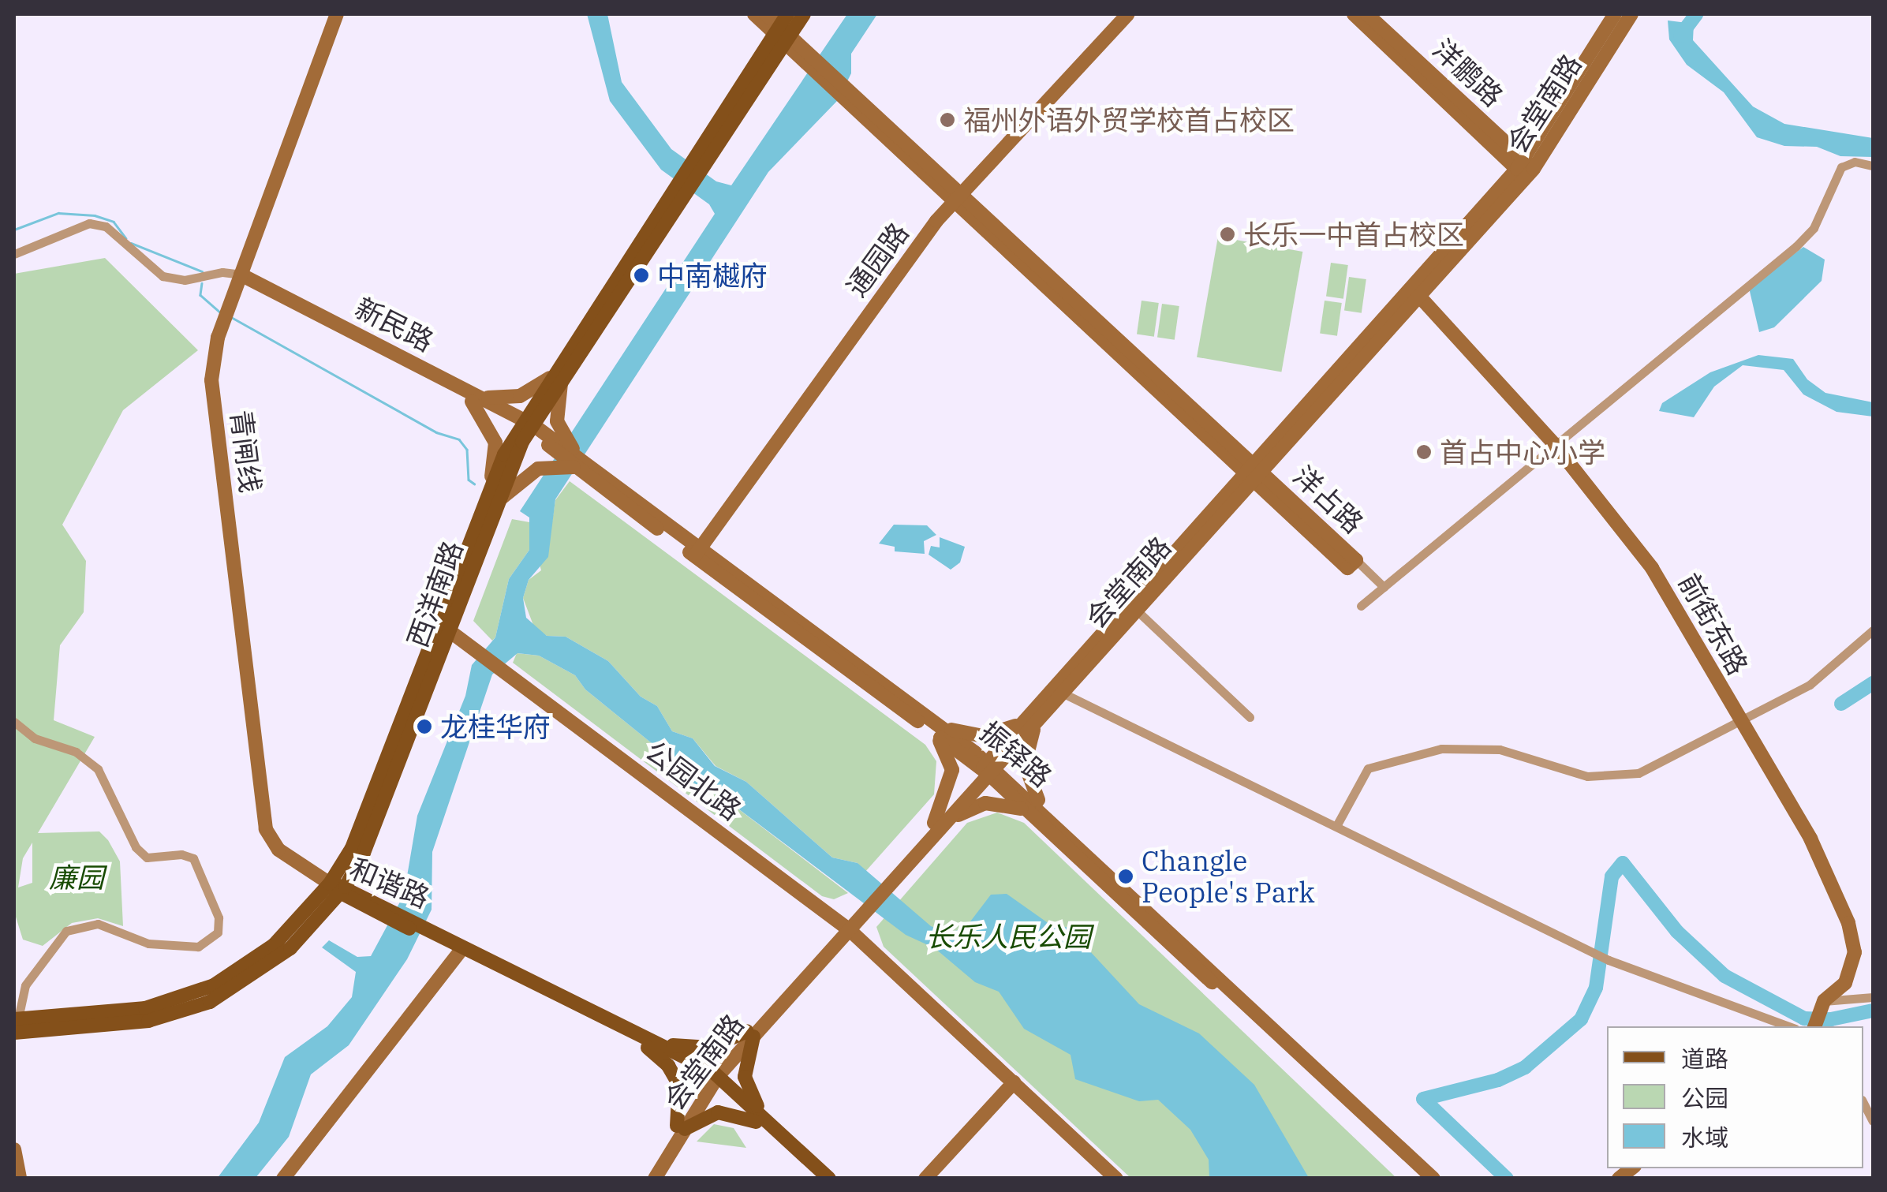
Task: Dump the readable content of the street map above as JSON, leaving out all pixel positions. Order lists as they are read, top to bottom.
{
  "streets": {
    "main road": [
      "洋鹏路",
      "会堂南路",
      "通园路",
      "新民路",
      "青闸线",
      "洋占路",
      "西洋南路",
      "前街东路",
      "振铎路",
      "公园北路",
      "和谐路"
    ]
  },
  "crossings": [
    ["洋鹏路", "会堂南路"],
    ["会堂南路", "洋占路"],
    ["会堂南路", "前街东路"],
    ["会堂南路", "振铎路"],
    ["会堂南路", "公园北路"],
    ["会堂南路", "和谐路"],
    ["通园路", "洋占路"],
    ["通园路", "振铎路"],
    ["新民路", "青闸线"],
    ["新民路", "西洋南路"],
    ["新民路", "振铎路"],
    ["青闸线", "西洋南路"],
    ["青闸线", "和谐路"],
    ["洋占路", "西洋南路"],
    ["西洋南路", "振铎路"],
    ["西洋南路", "公园北路"],
    ["西洋南路", "和谐路"]
  ],
  "parks": ["廉园", "长乐人民公园"],
  "places": [
    "福州外语外贸学校首占校区",
    "长乐一中首占校区",
    "中南樾府",
    "首占中心小学",
    "龙桂华府",
    "Changle People's Park"
  ],
  "legend": ["道路", "公园", "水域"]
}
